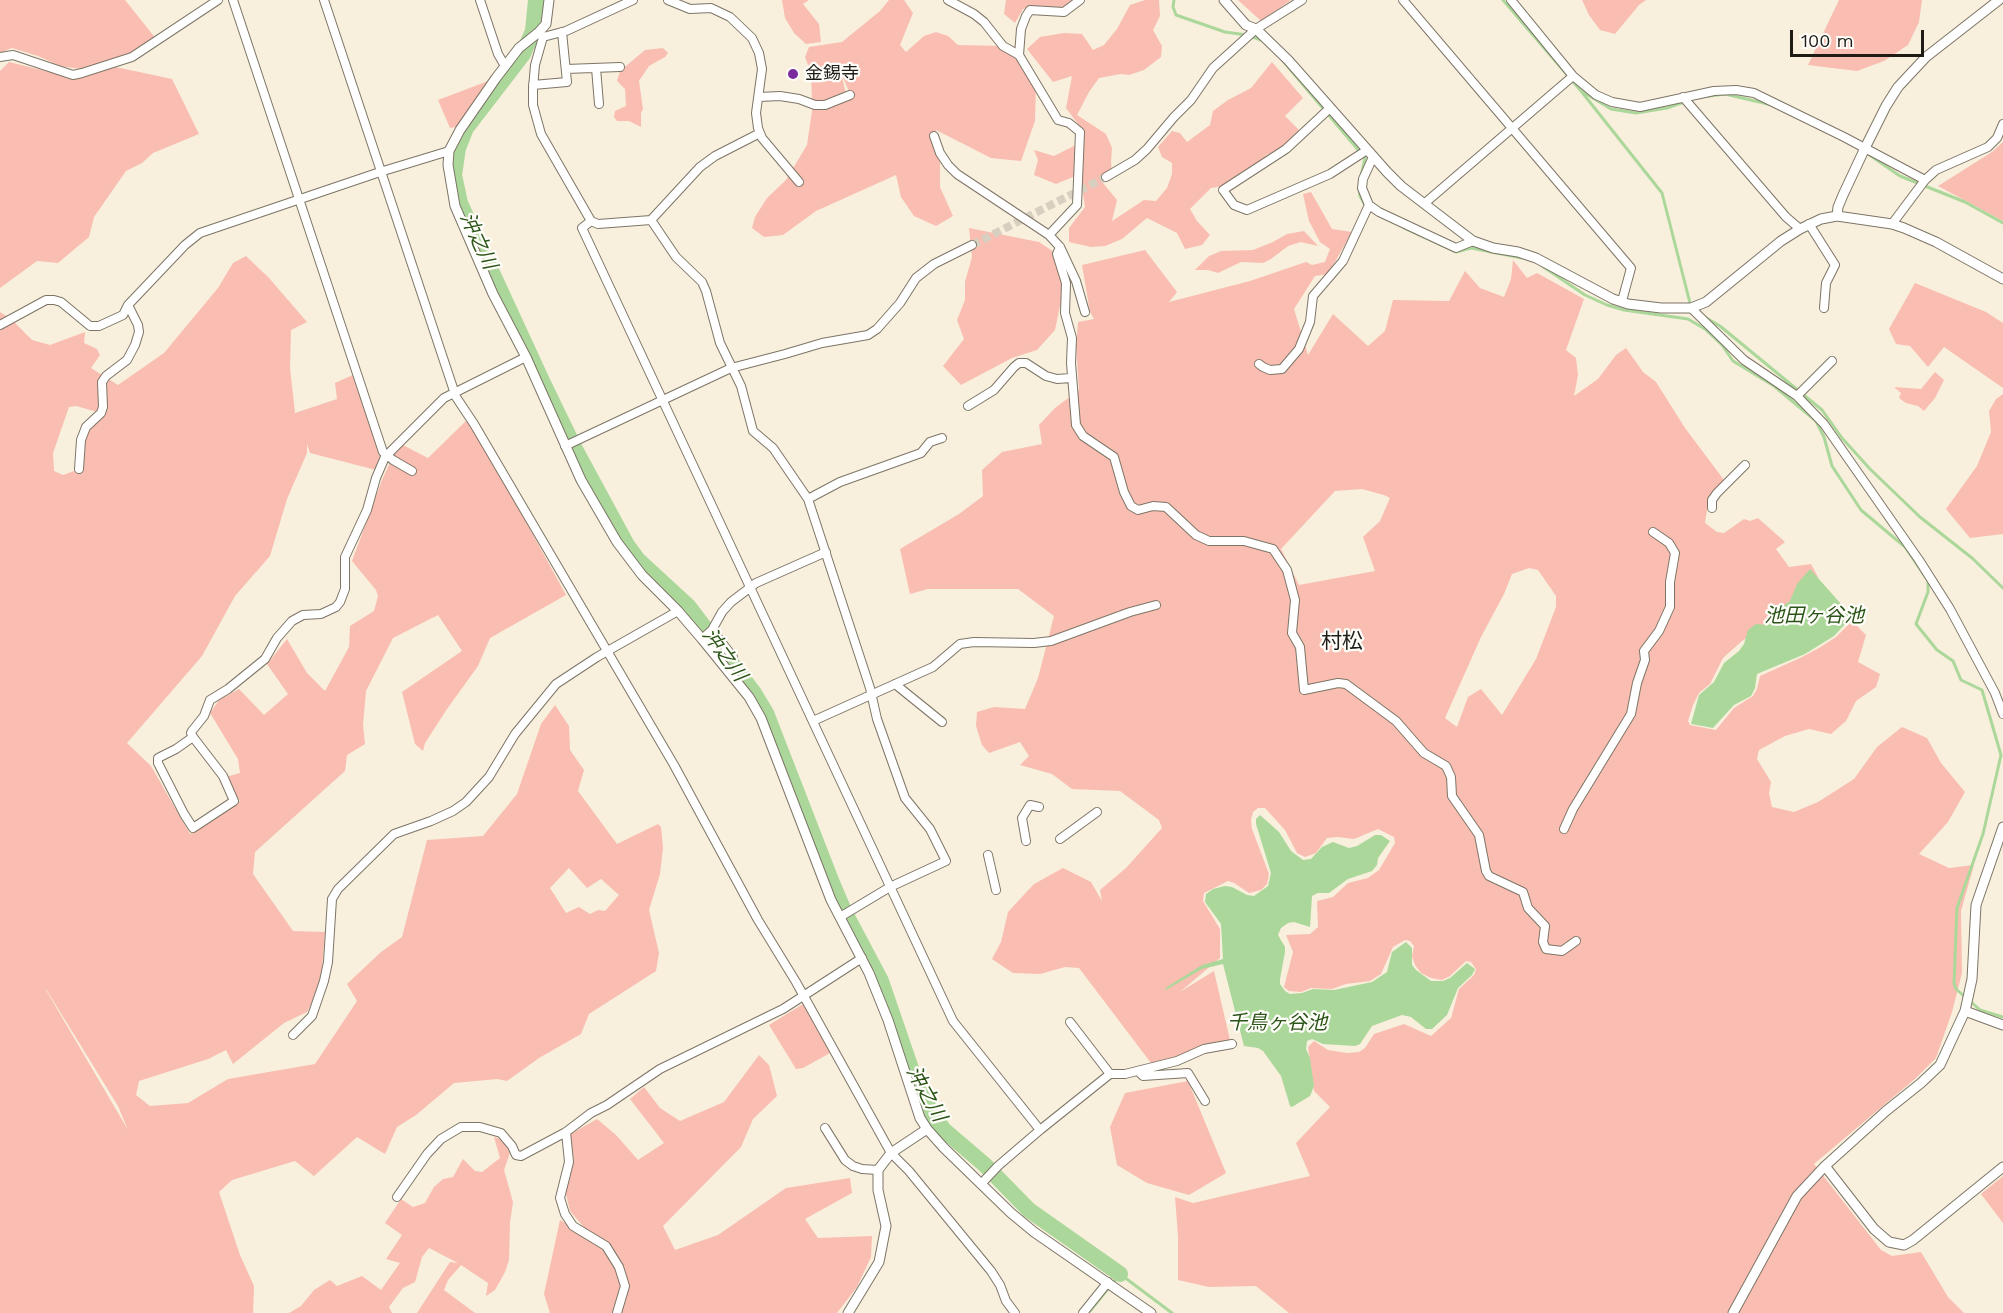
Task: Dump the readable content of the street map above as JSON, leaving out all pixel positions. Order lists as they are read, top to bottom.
{
  "districts": ["村松"],
  "water": ["沖之川", "池田ヶ谷池", "千鳥ヶ谷池"],
  "places": ["金錫寺"],
  "scale_bar": "100 m"
}
